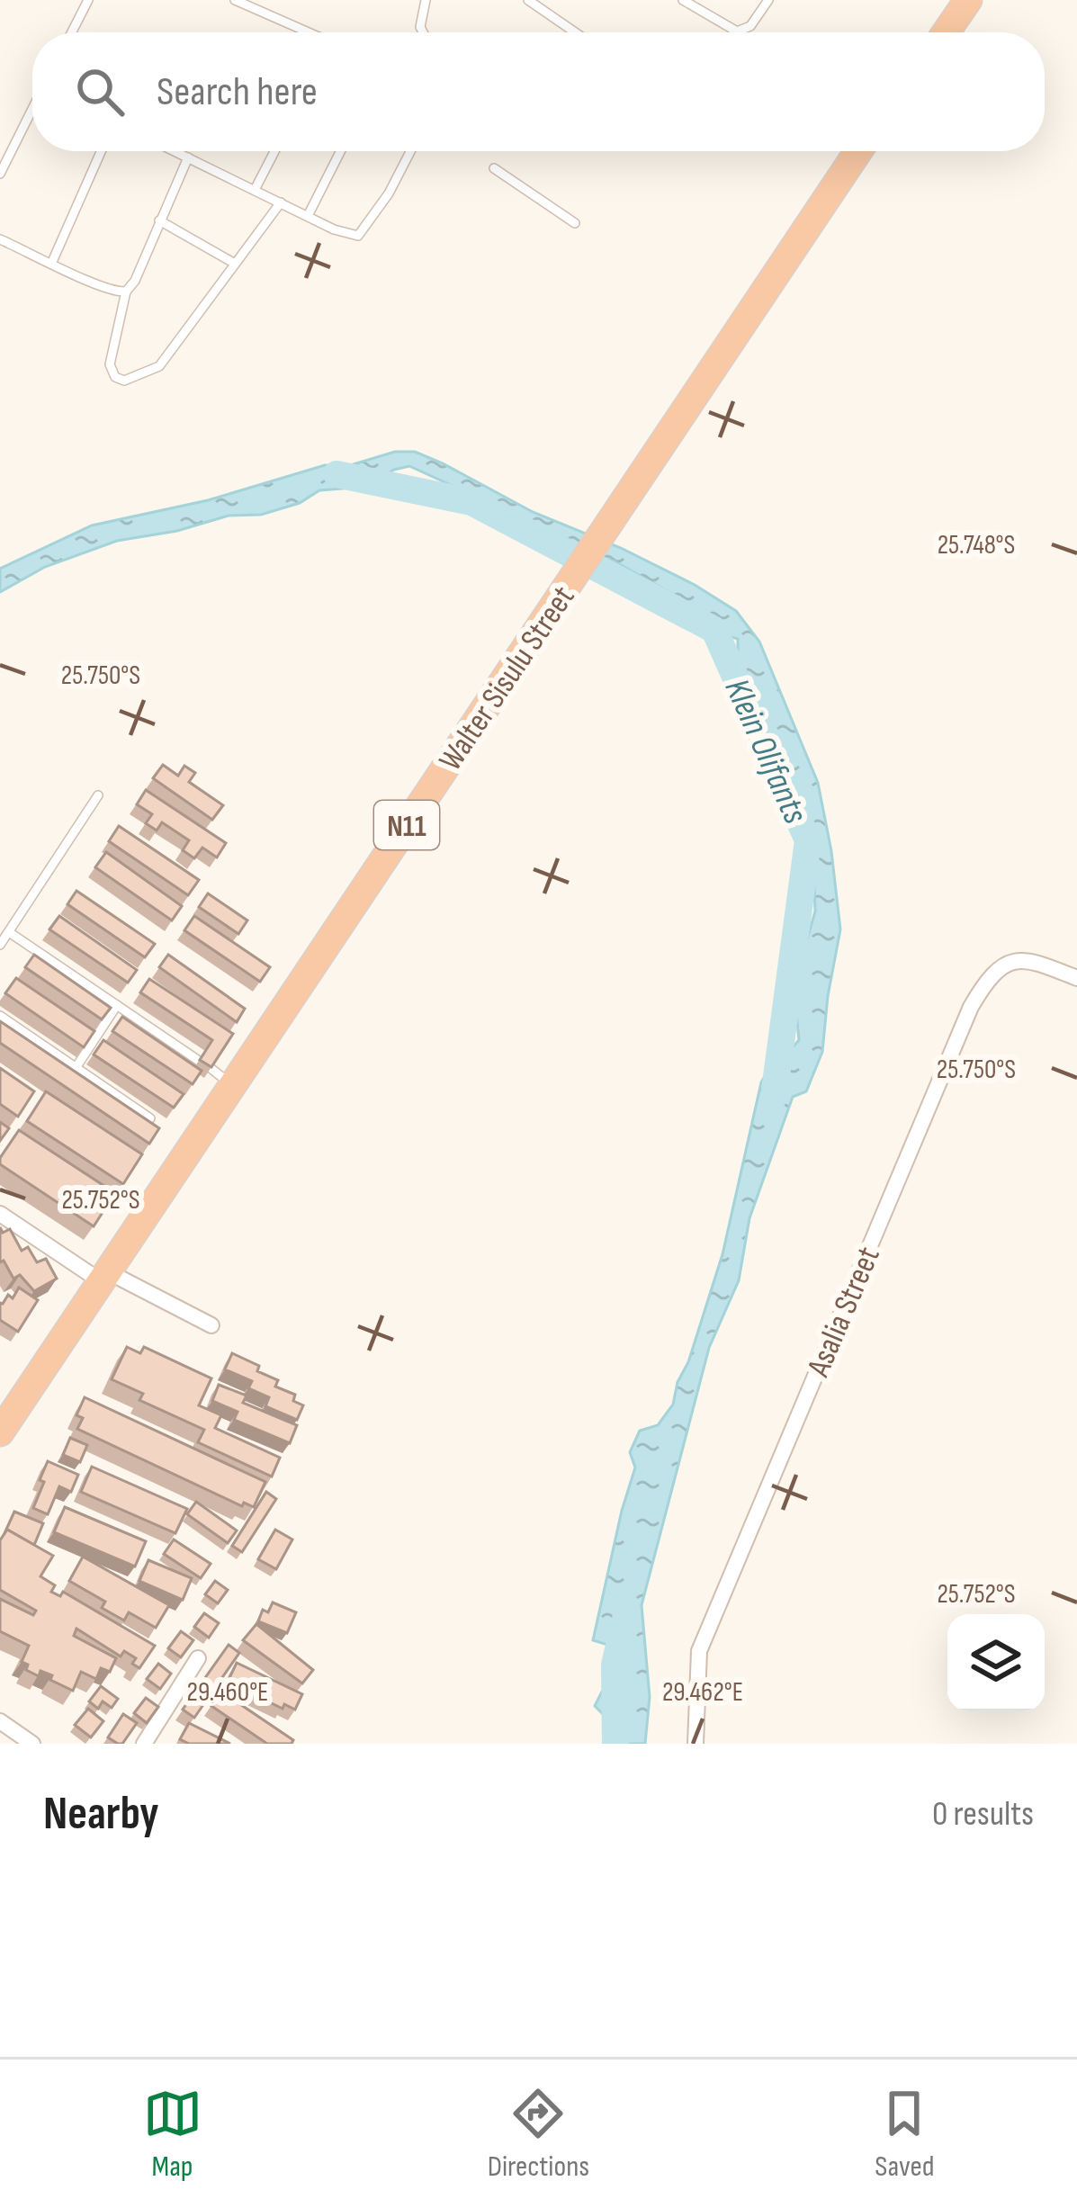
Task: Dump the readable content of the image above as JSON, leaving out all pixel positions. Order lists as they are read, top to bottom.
{
  "streets": {
    "highway": ["Walter Sisulu Street", "N11"],
    "street": ["Asalia Street"]
  },
  "water": ["Klein Olifants"],
  "page": {
    "search": "Search here",
    "heading": ["Nearby", "0 results"],
    "nav": ["Map", "Directions", "Saved"]
  },
  "coordinates": [
    "25.748°S",
    "25.750°S",
    "25.752°S",
    "29.460°E",
    "29.462°E"
  ]
}
